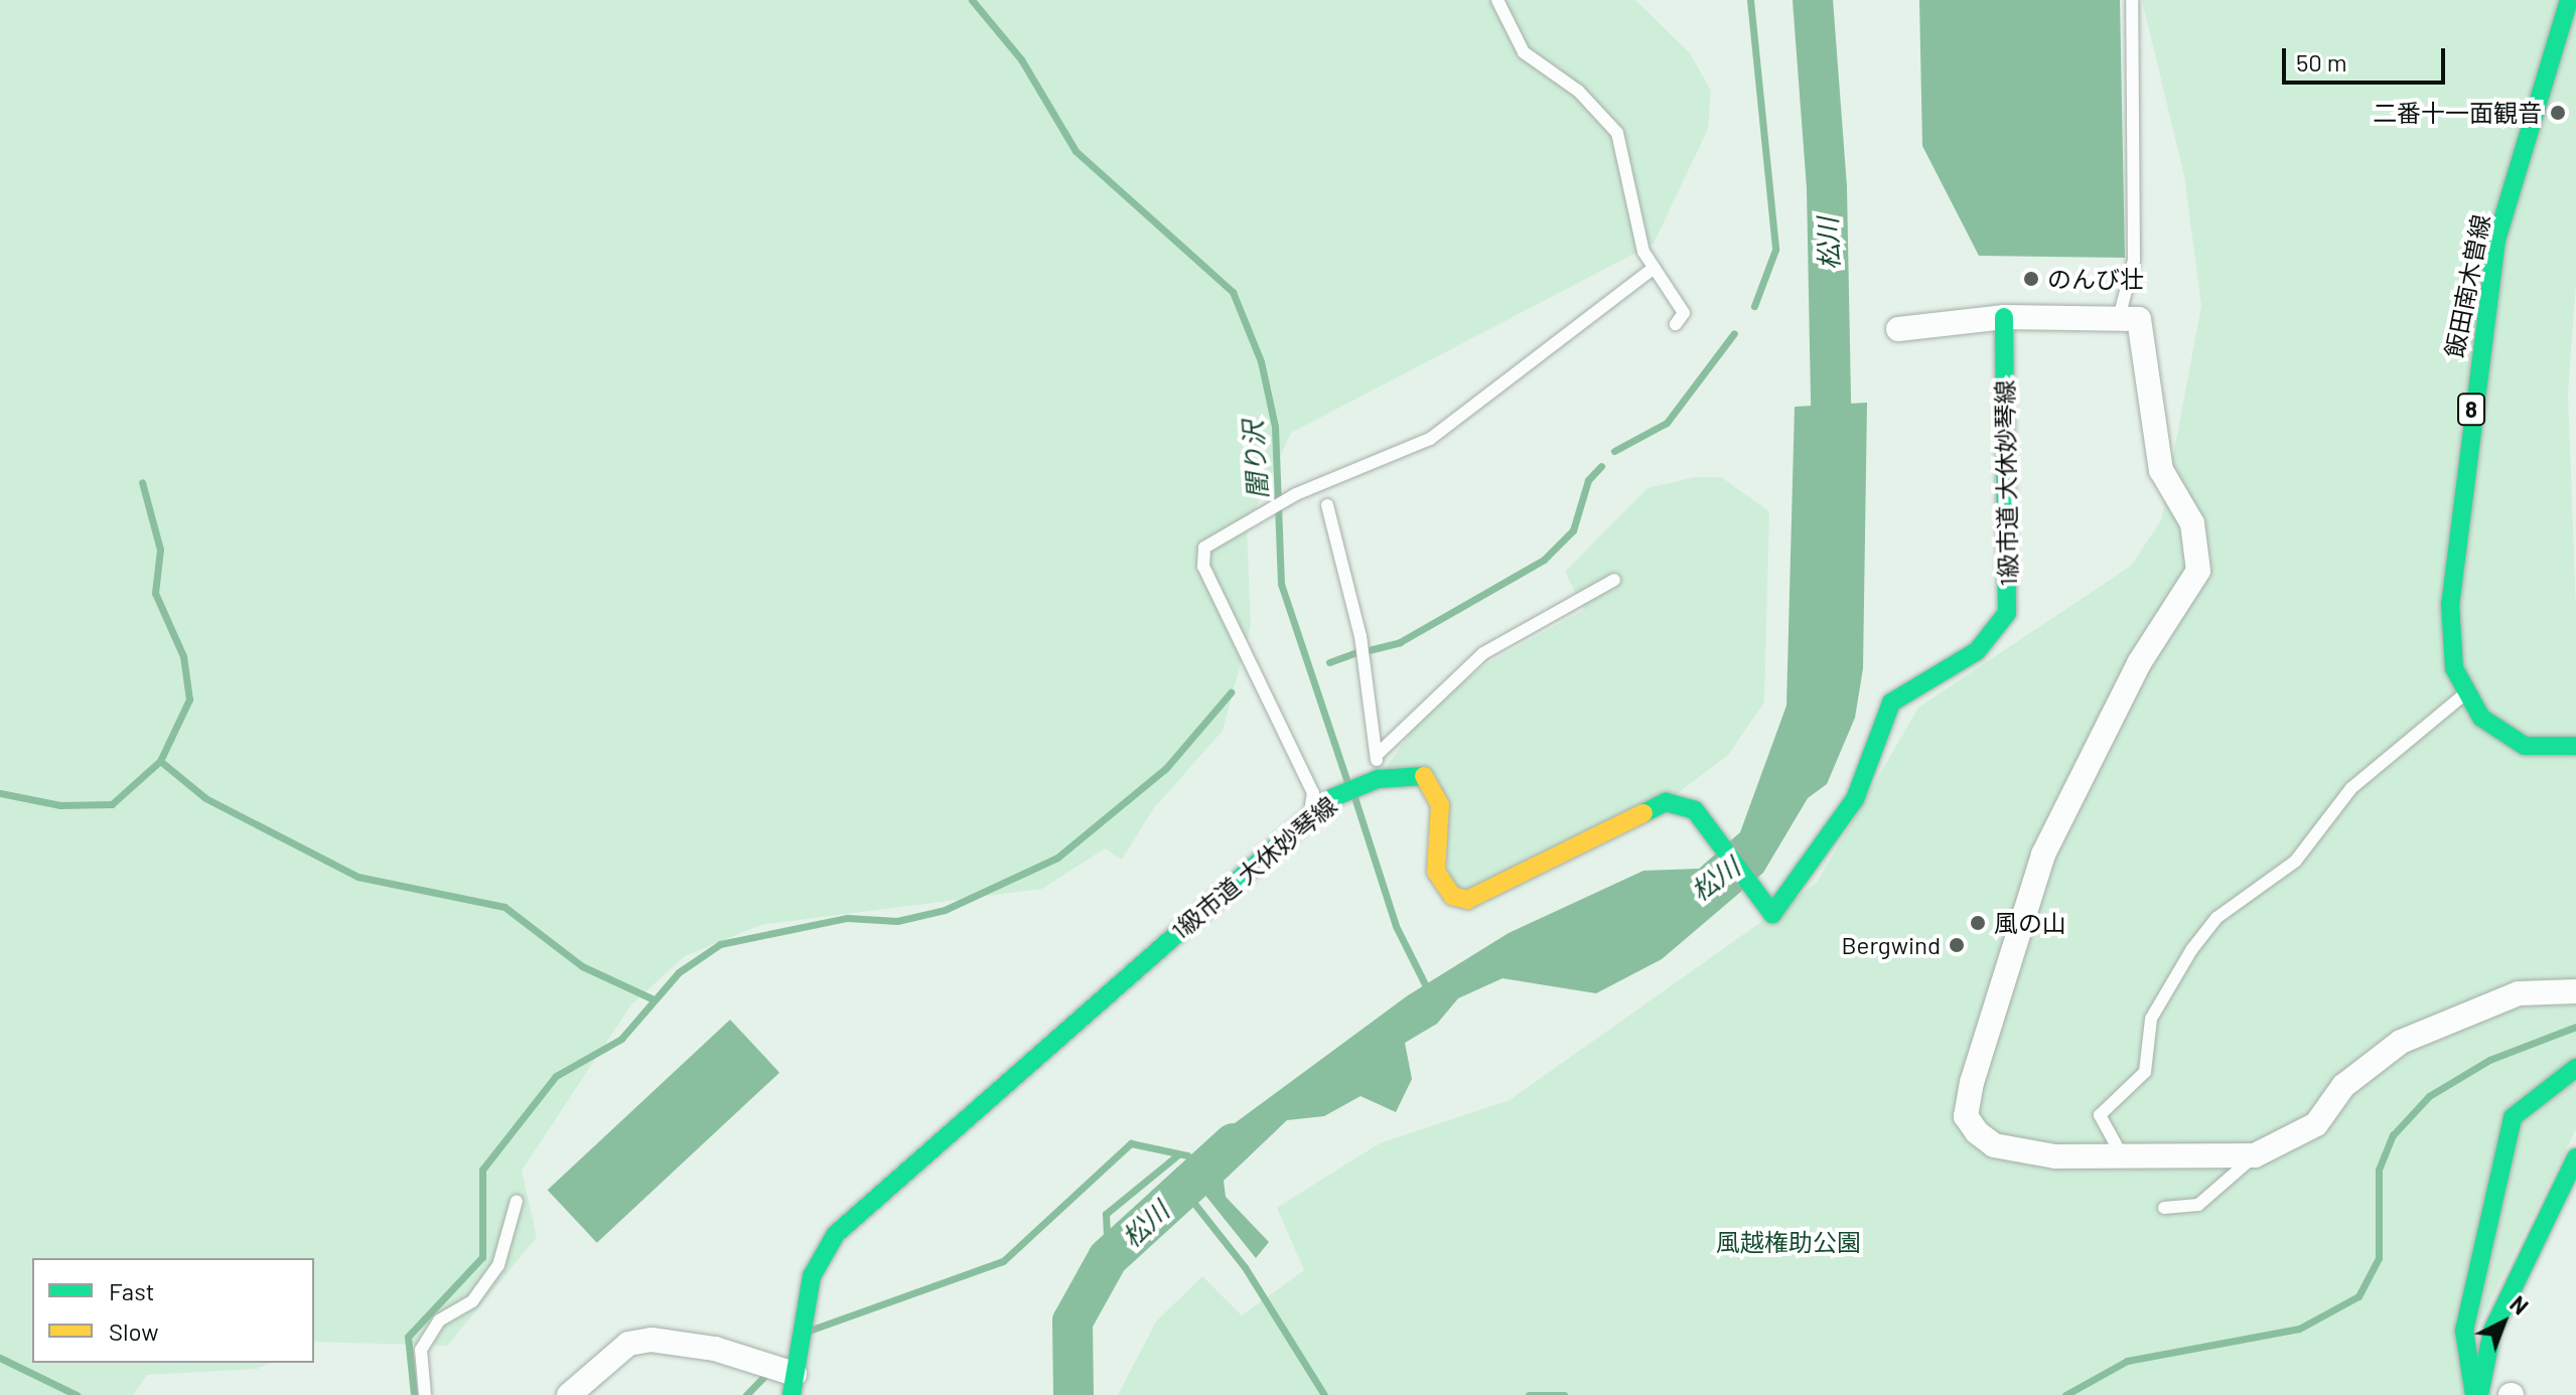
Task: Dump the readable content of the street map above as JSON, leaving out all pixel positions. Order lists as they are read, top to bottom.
{
  "streets": {
    "street": ["飯田南木曽線", "8", "1級市道 大休妙琴線"]
  },
  "water": ["松川", "闇り沢"],
  "parks": ["風越権助公園"],
  "places": [
    "二番十一面観音",
    "のんび壮",
    "風の山",
    "Bergwind"
  ],
  "legend": ["Fast", "Slow"],
  "scale_bar": "50 m",
  "north": "top right"
}
